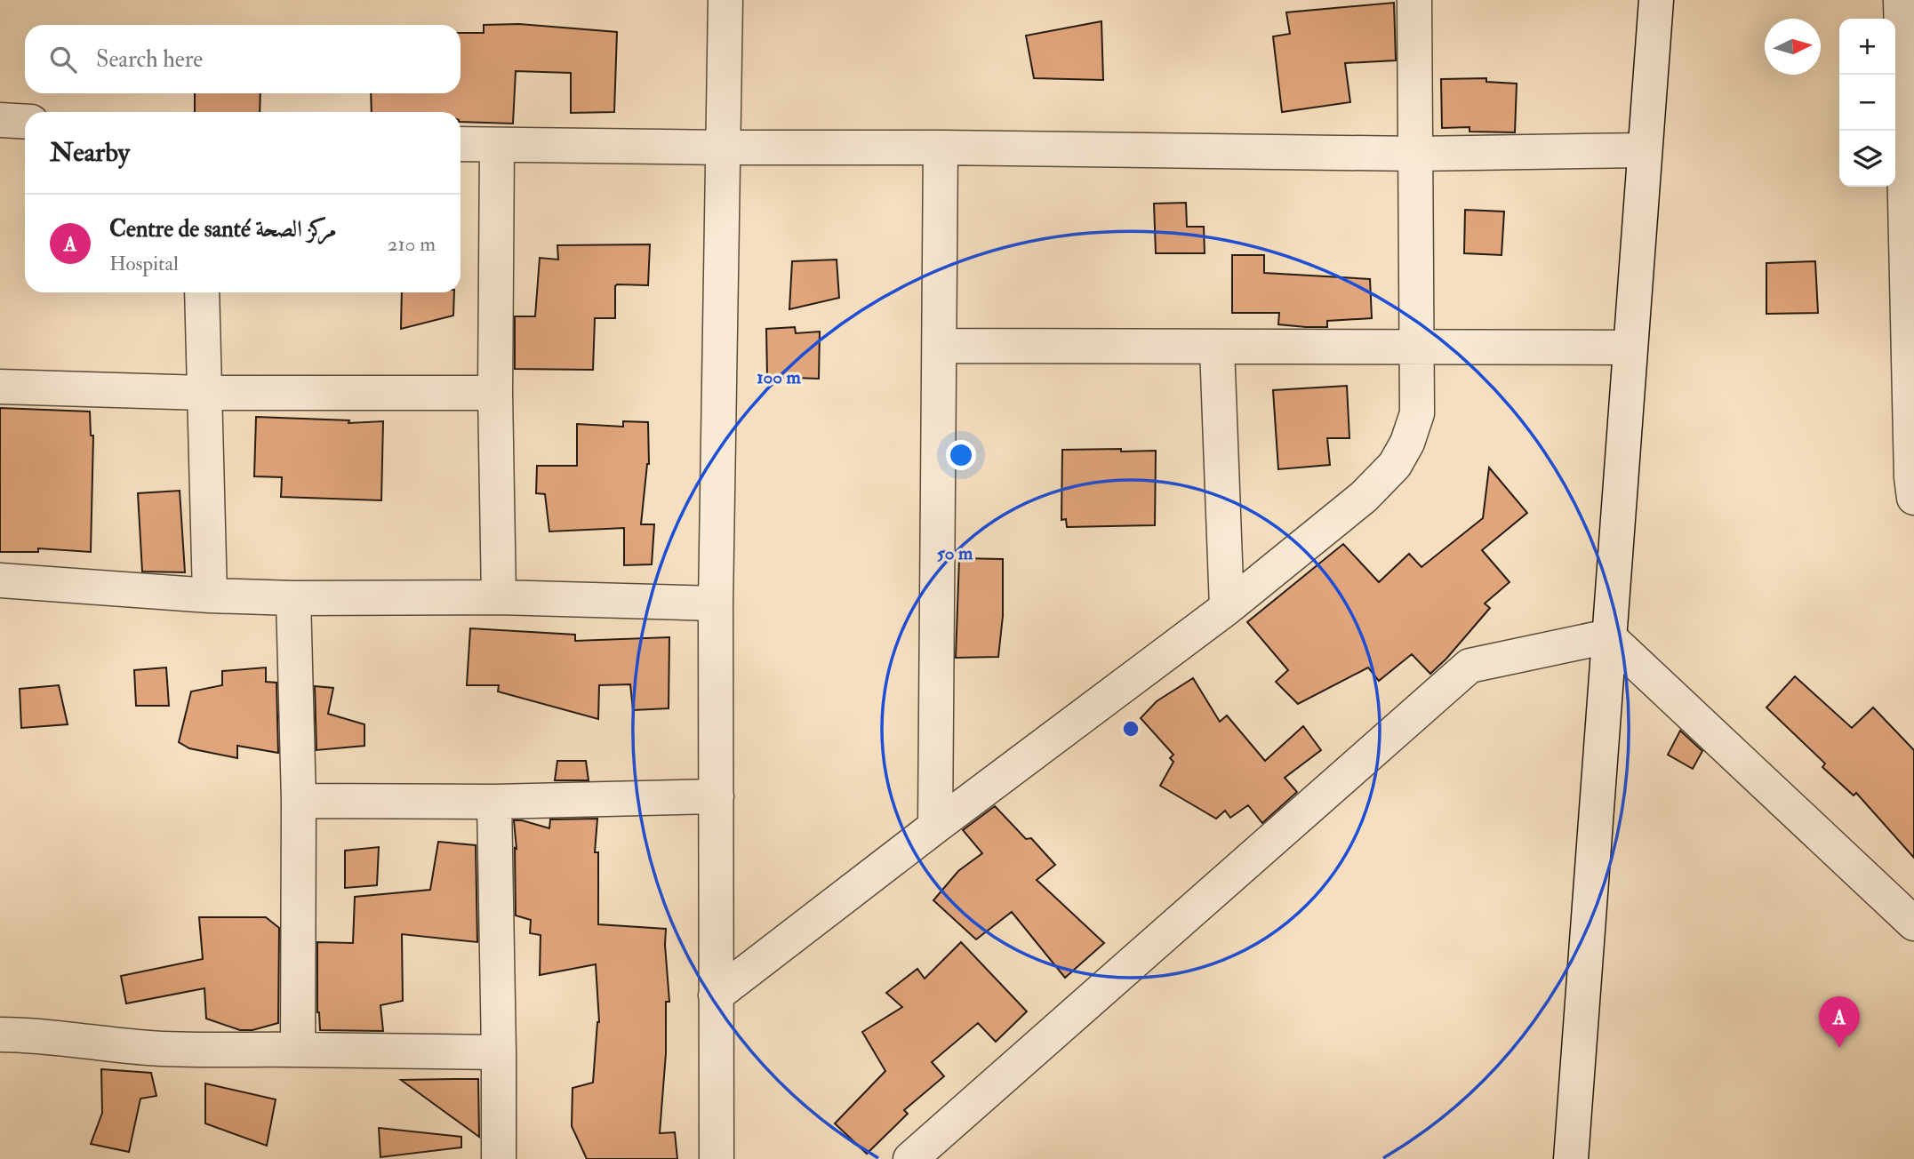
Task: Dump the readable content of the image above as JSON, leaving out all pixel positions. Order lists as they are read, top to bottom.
{
  "north": "right",
  "page": {
    "map_buttons": ["+", "−"],
    "search": "Search here",
    "heading": "Nearby",
    "list": [
      {
        "mark": "A",
        "name": "Centre de santé مركز الصحة",
        "note": "Hospital",
        "value": "210 m"
      }
    ],
    "pins": "A"
  },
  "rings": ["100 m", "50 m"]
}
